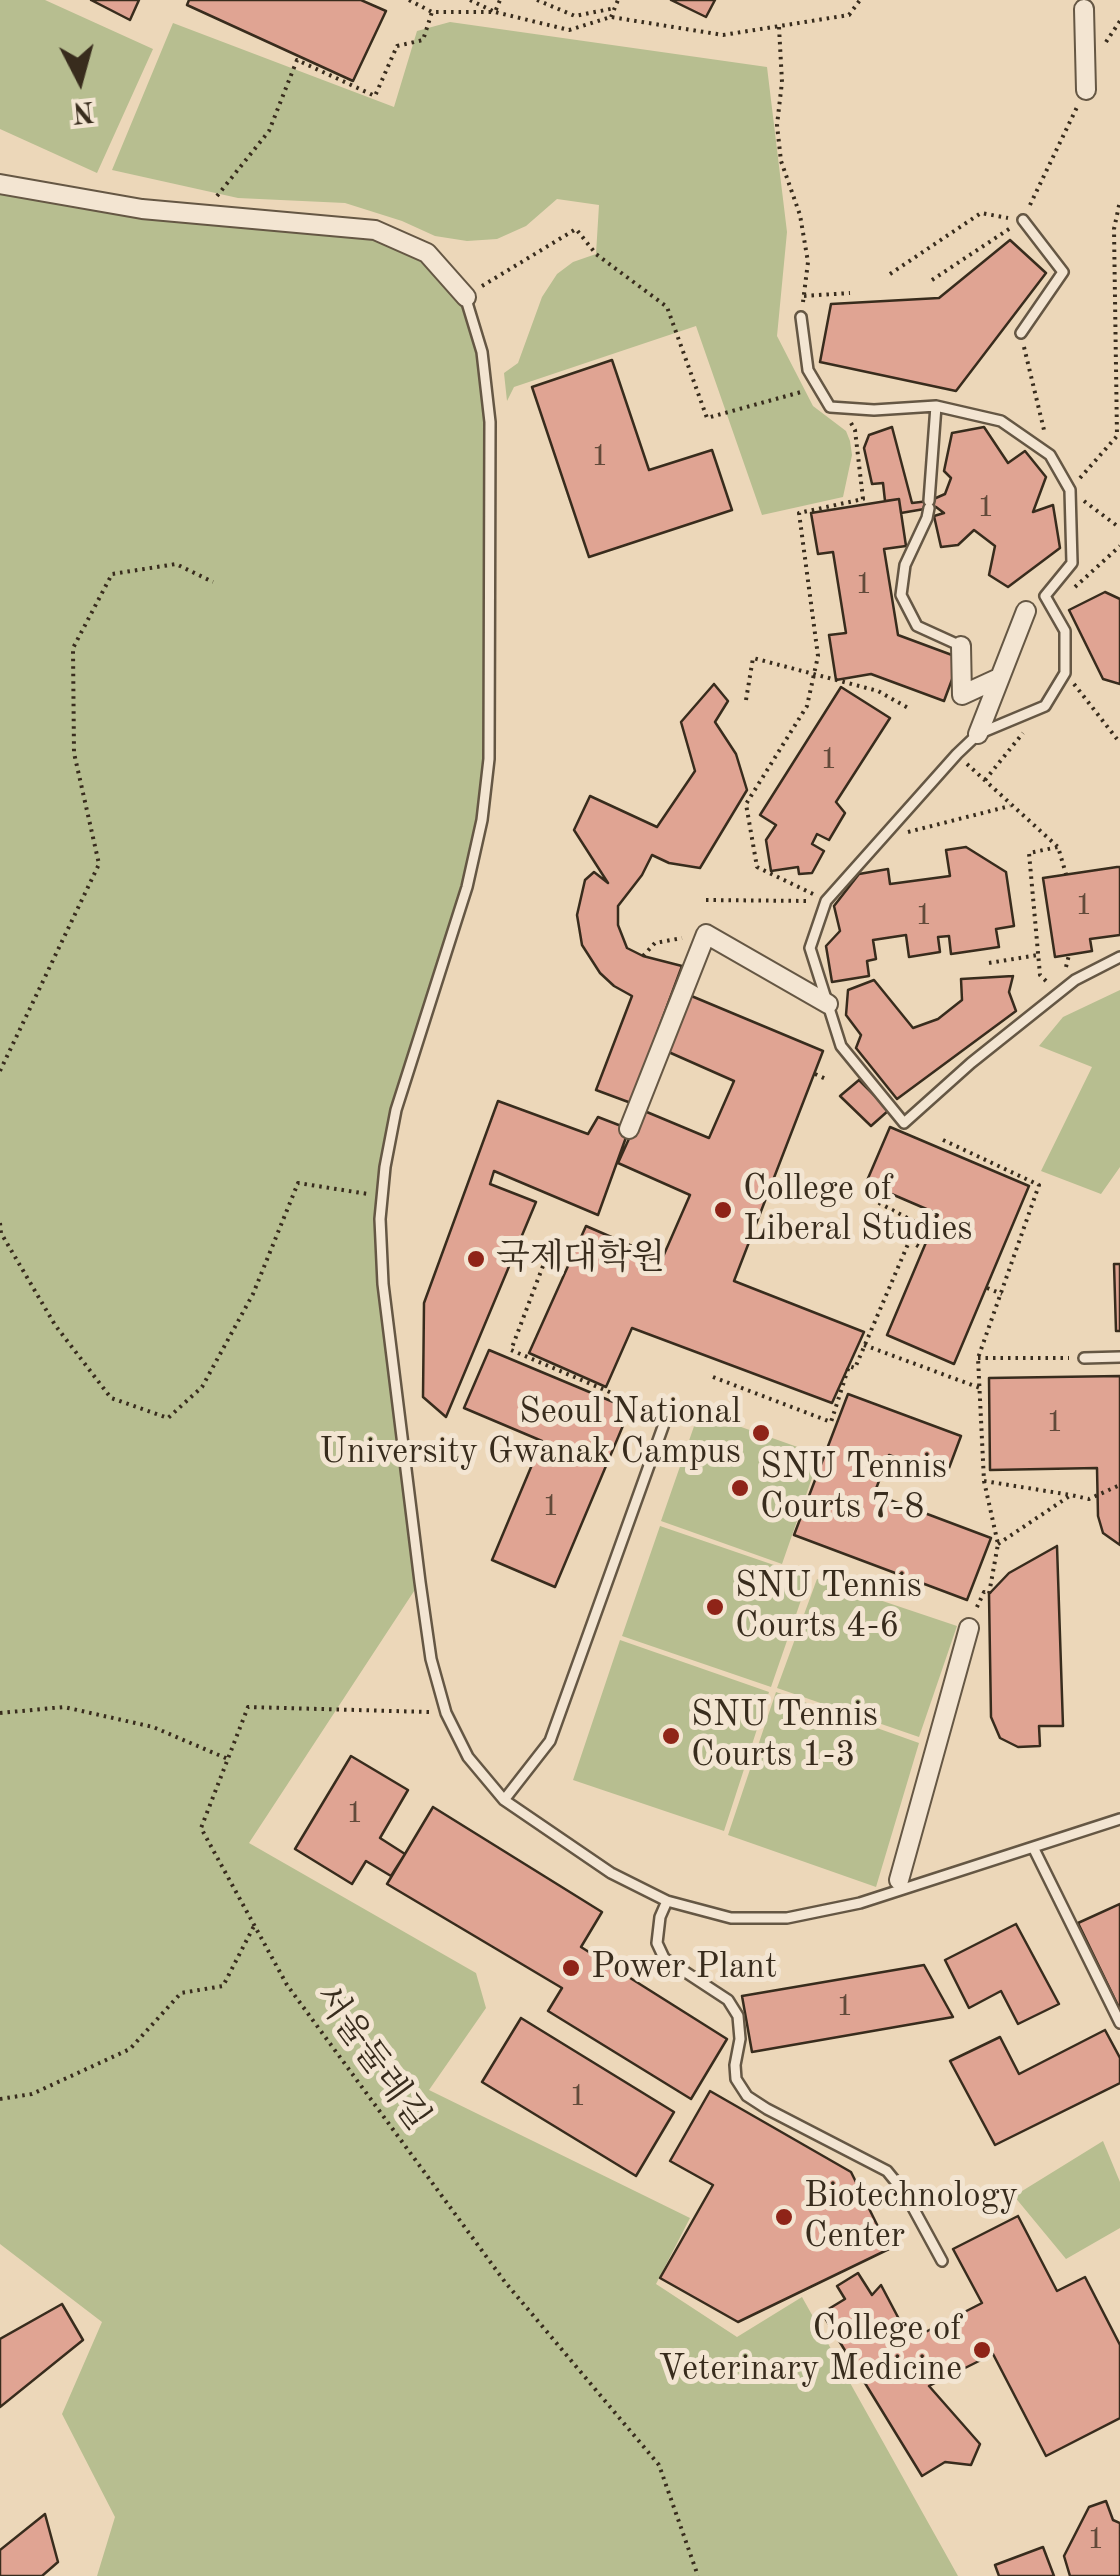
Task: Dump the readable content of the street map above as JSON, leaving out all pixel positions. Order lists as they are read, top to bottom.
{
  "streets": {
    "path": ["서울둘레길"]
  },
  "places": [
    "College of Liberal Studies",
    "국제대학원",
    "Seoul National University Gwanak Campus",
    "SNU Tennis Courts 7-8",
    "SNU Tennis Courts 4-6",
    "SNU Tennis Courts 1-3",
    "Power Plant",
    "Biotechnology Center",
    "College of Veterinary Medicine"
  ],
  "house_numbers": [
    "1",
    "1",
    "1",
    "1",
    "1",
    "1",
    "1",
    "1",
    "1",
    "1",
    "1",
    "1"
  ],
  "north": "bottom"
}
